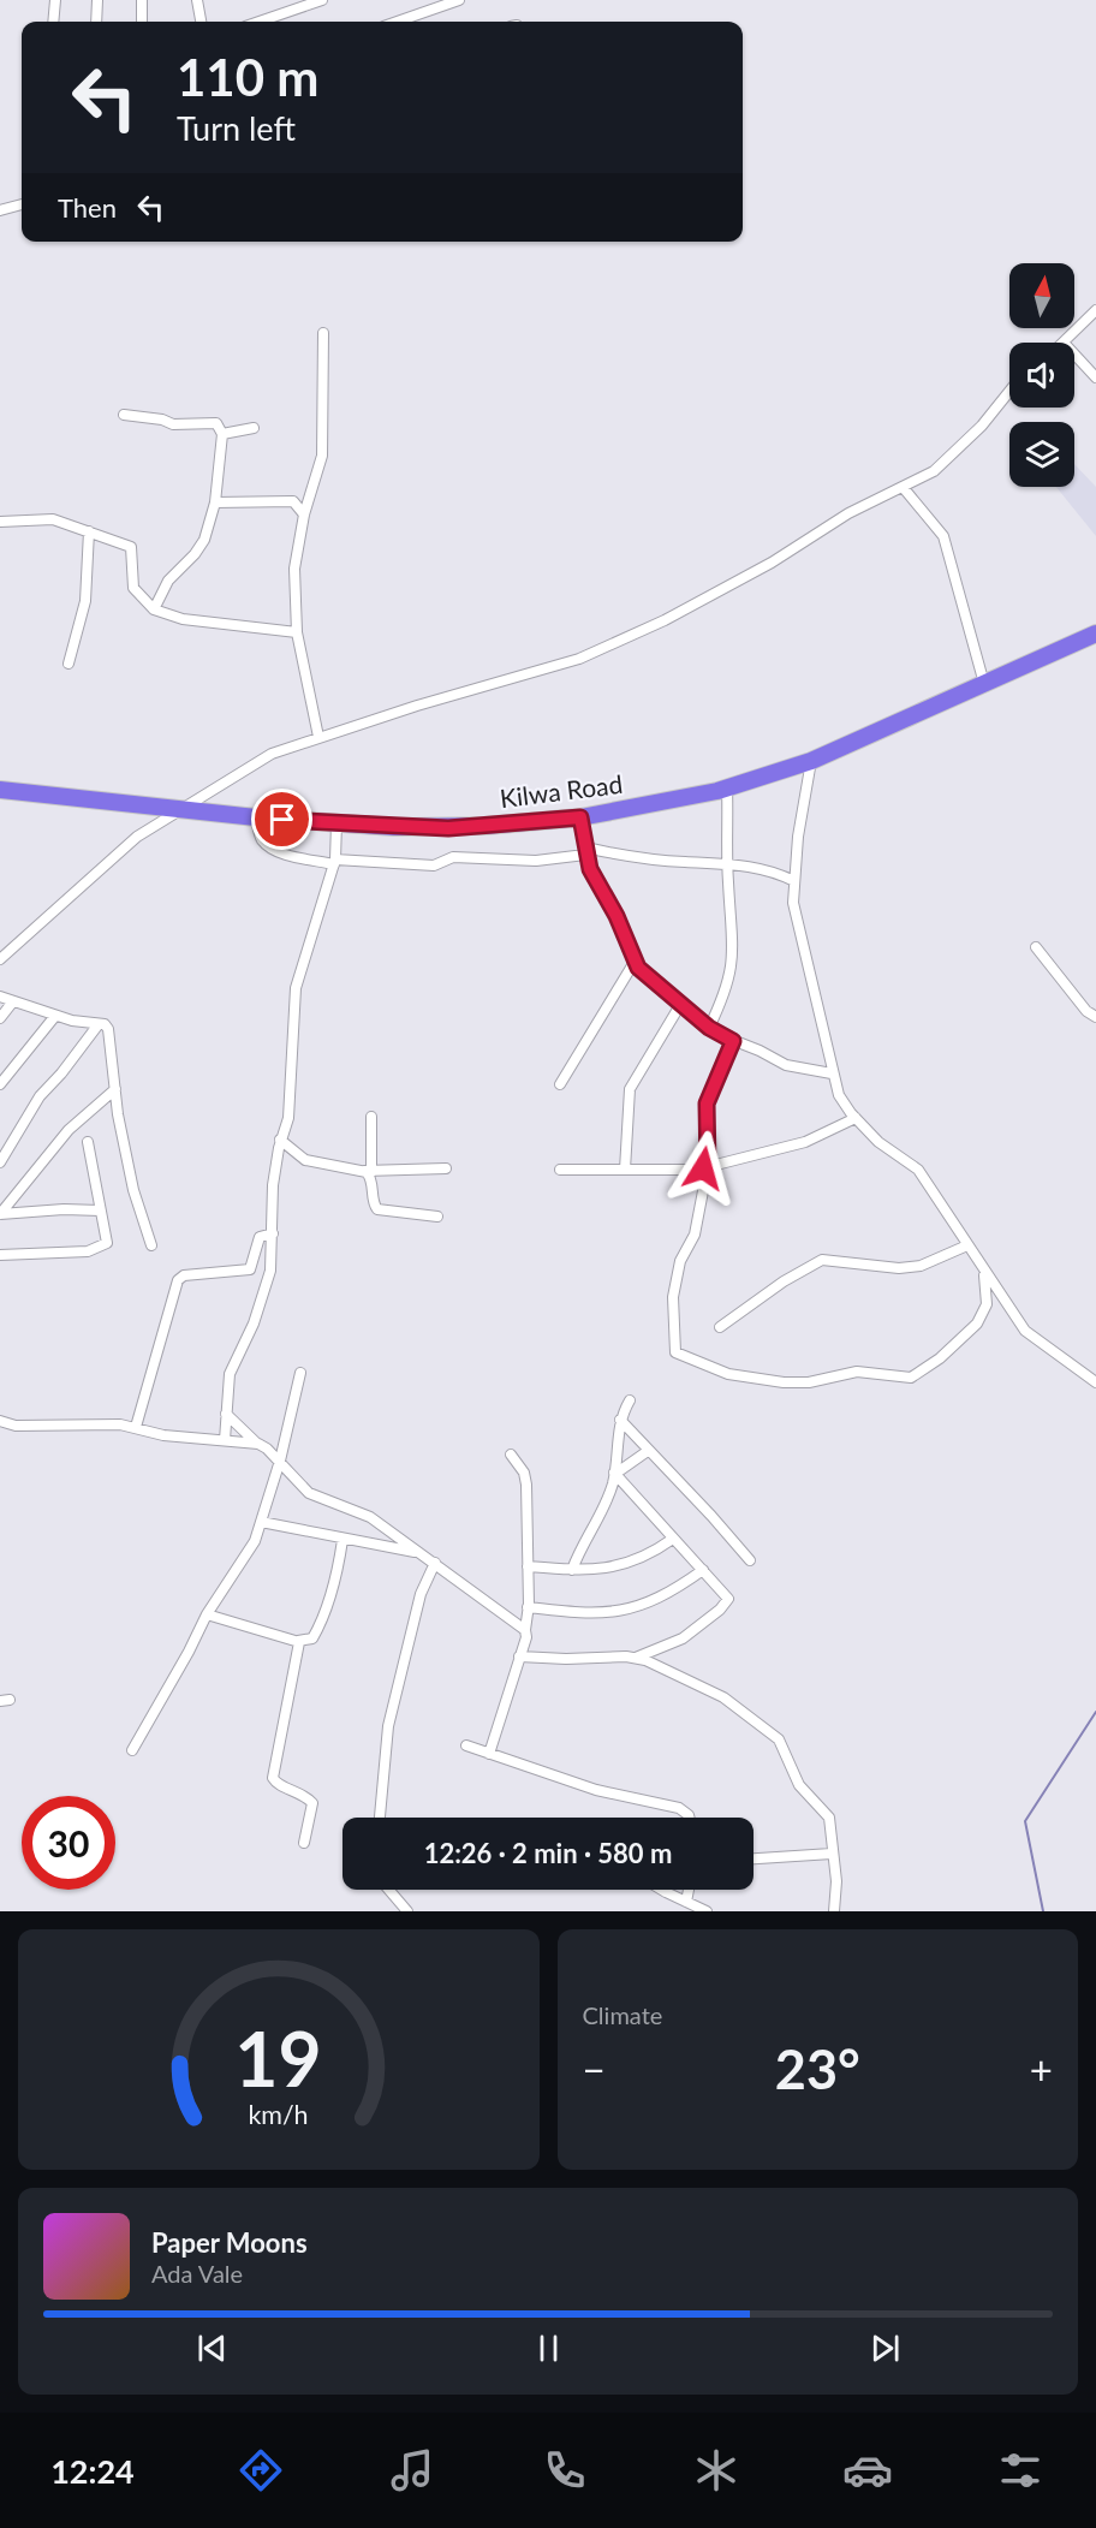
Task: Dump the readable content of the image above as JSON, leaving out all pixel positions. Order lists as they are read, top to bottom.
{
  "streets": {
    "highway": ["Kilwa Road"]
  },
  "north": "top",
  "page": {
    "turn": ["110 m", "Turn left"],
    "then": "Then",
    "limit": "30",
    "trip": "12:26 · 2 min · 580 m",
    "tile": "Climate",
    "heat": ["−", "23°", "+"],
    "song": ["Paper Moons", "Ada Vale"],
    "tabs": "12:24",
    "gauge": ["19", "km/h"]
  }
}
